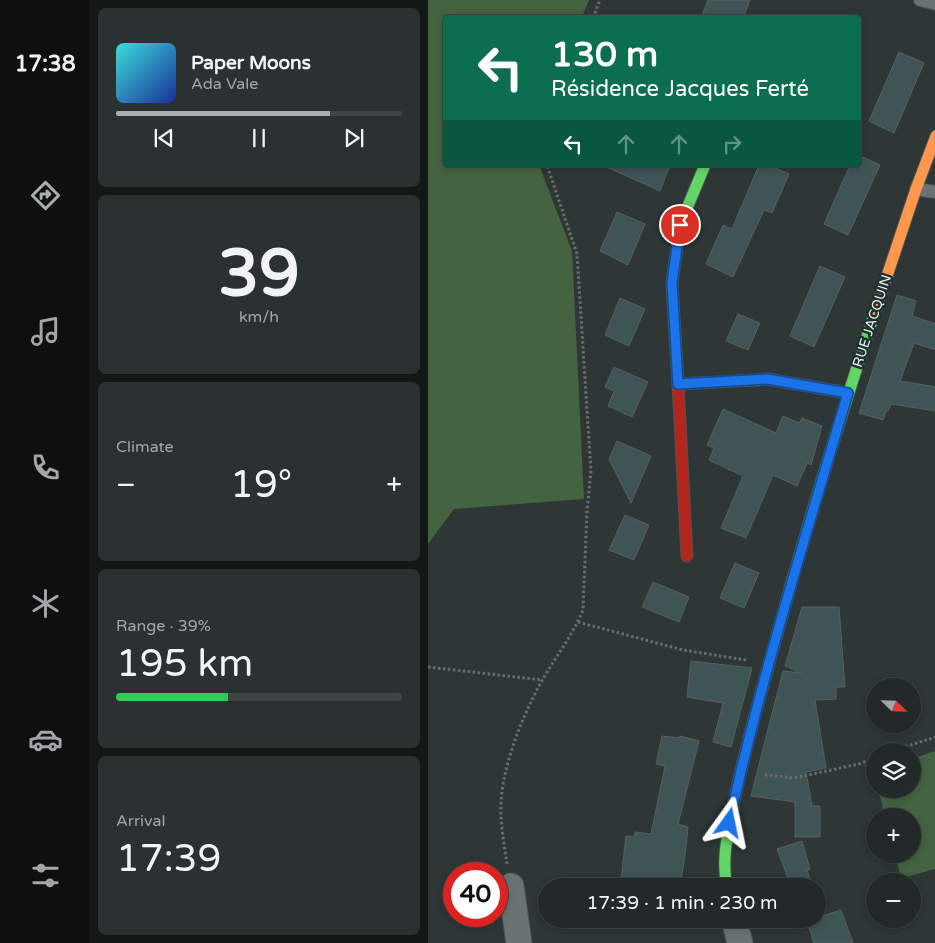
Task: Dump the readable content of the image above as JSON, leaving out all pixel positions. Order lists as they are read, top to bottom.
{
  "streets": {
    "street": ["RUE JACQUIN"]
  },
  "north": "bottom right",
  "page": {
    "tabs": "17:38",
    "turn": ["130 m", "Résidence Jacques Ferté"],
    "song": ["Paper Moons", "Ada Vale"],
    "tile": [
      ["39", "km/h"],
      "Climate",
      ["Range · 39%", "195 km"],
      ["Arrival", "17:39"]
    ],
    "heat": ["−", "19°", "+"],
    "map_buttons": ["+", "−"],
    "limit": "40",
    "trip": "17:39 · 1 min · 230 m"
  }
}
